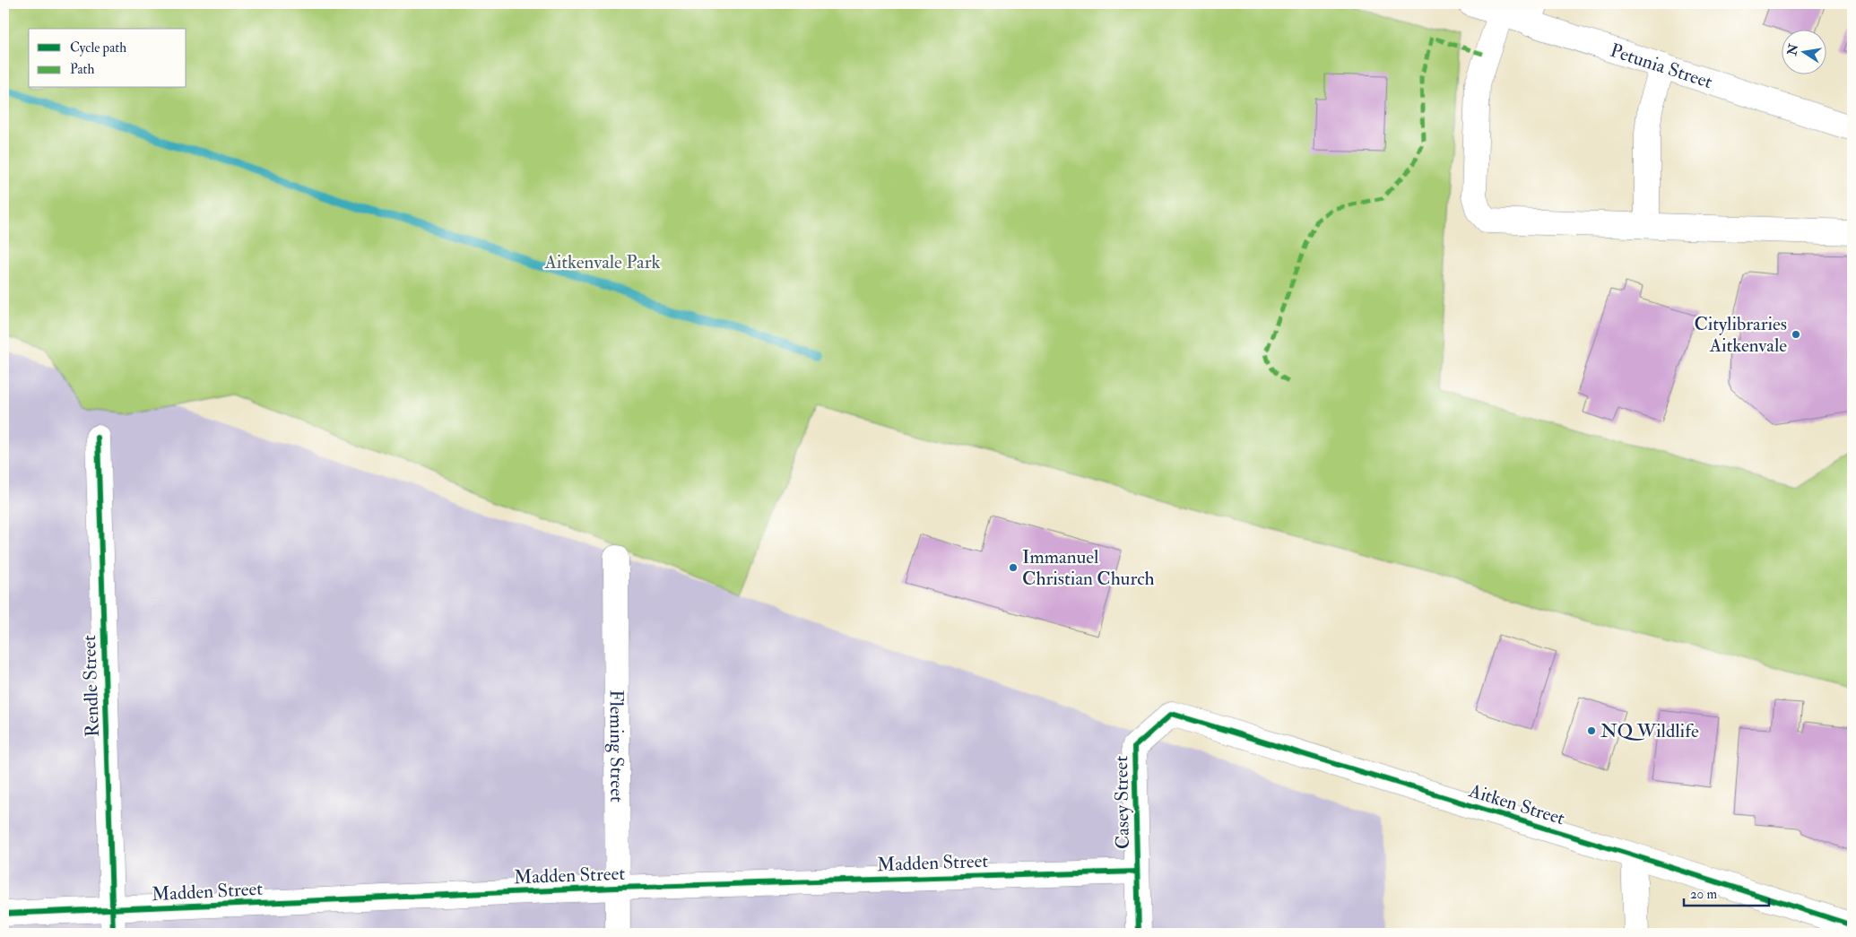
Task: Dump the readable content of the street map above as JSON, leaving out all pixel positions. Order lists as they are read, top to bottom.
{
  "streets": {
    "street": [
      "Petunia Street",
      "Rendle Street",
      "Fleming Street",
      "Casey Street",
      "Aitken Street",
      "Madden Street"
    ]
  },
  "crossings": [
    ["Rendle Street", "Madden Street"],
    ["Fleming Street", "Madden Street"],
    ["Casey Street", "Aitken Street"],
    ["Casey Street", "Madden Street"]
  ],
  "parks": ["Aitkenvale Park"],
  "places": ["Citylibraries Aitkenvale", "Immanuel Christian Church", "NQ Wildlife"],
  "legend": ["Cycle path", "Path"],
  "scale_bar": "20 m",
  "north": "left"
}
